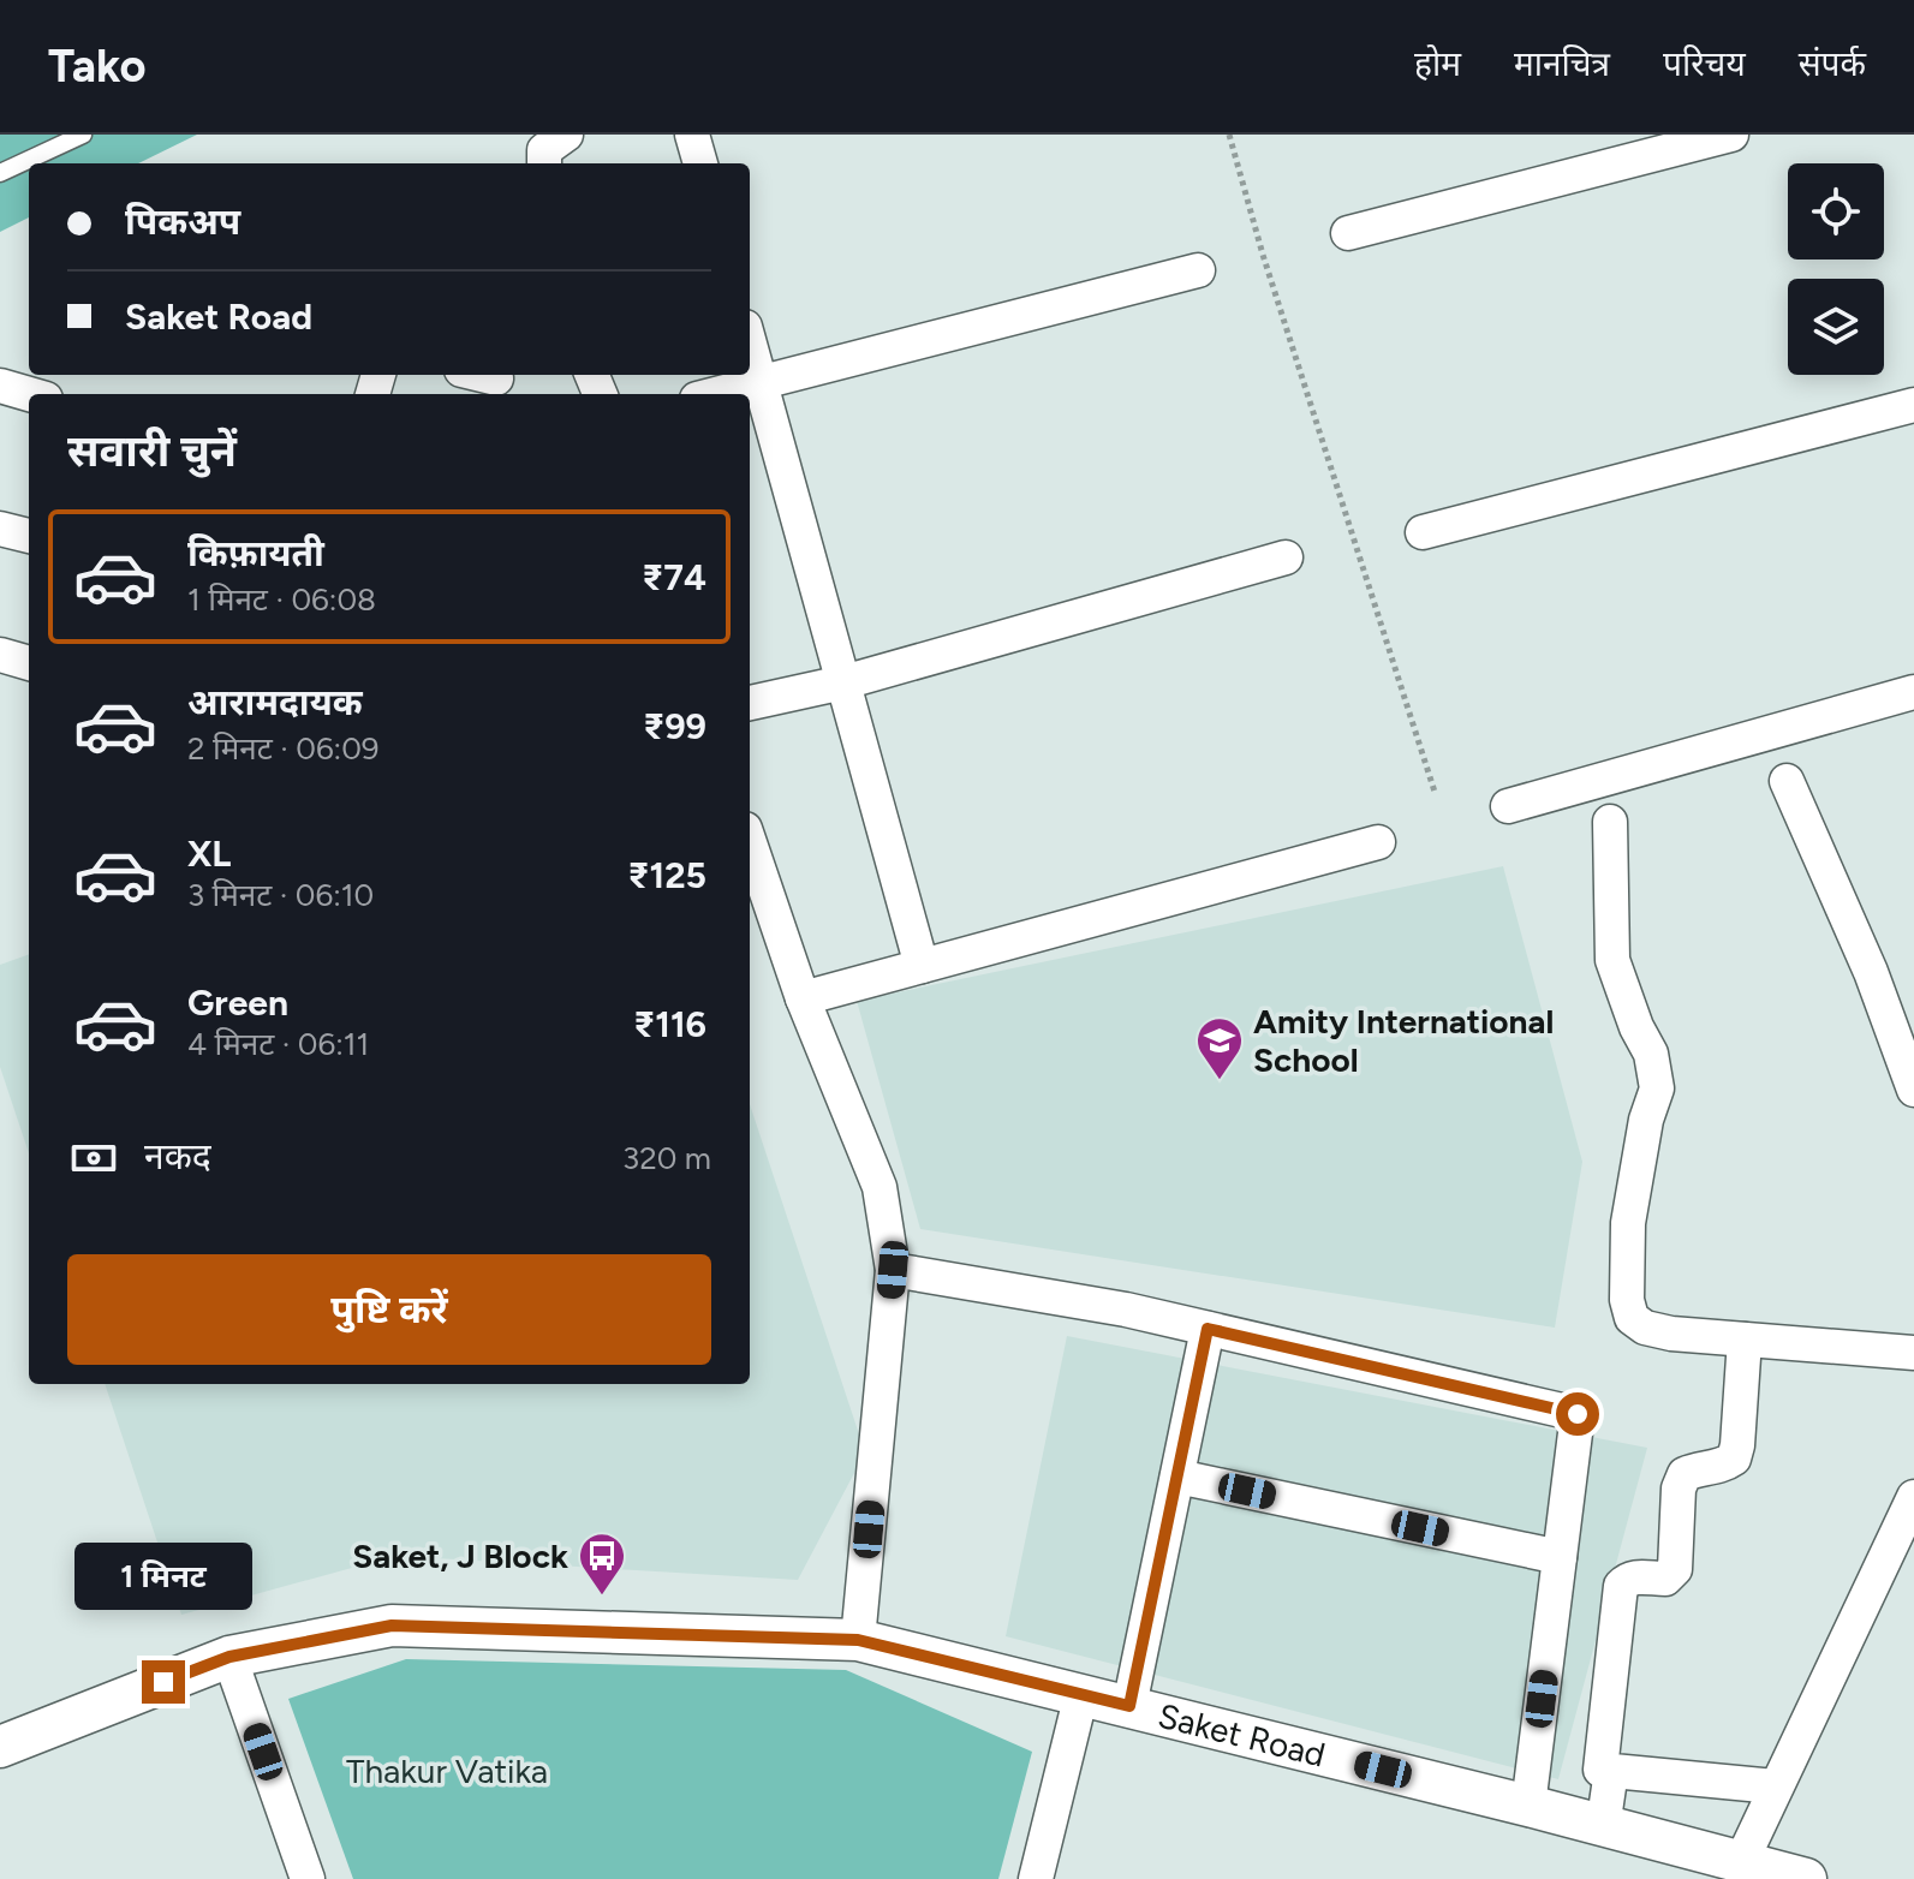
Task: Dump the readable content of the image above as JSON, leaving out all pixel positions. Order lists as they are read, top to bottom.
{
  "streets": {
    "street": ["Saket Road"]
  },
  "parks": ["Thakur Vatika"],
  "places": {
    "school or university": ["Amity International School"],
    "bus stop": ["Saket, J Block"]
  },
  "page": {
    "header": "Tako",
    "nav": [
      "होम",
      "मानचित्र",
      "परिचय",
      "संपर्क"
    ],
    "banner": ["पिकअप", "Saket Road"],
    "heading": "सवारी चुनें",
    "list": [
      {
        "name": "किफ़ायती",
        "note": "1 मिनट · 06:08",
        "value": "₹74"
      },
      {
        "name": "आरामदायक",
        "note": "2 मिनट · 06:09",
        "value": "₹99"
      },
      {
        "name": "XL",
        "note": "3 मिनट · 06:10",
        "value": "₹125"
      },
      {
        "name": "Green",
        "note": "4 मिनट · 06:11",
        "value": "₹116"
      }
    ],
    "pay": ["नकद", "320 m"],
    "buttons": "पुष्टि करें",
    "bubble": "1 मिनट"
  }
}
